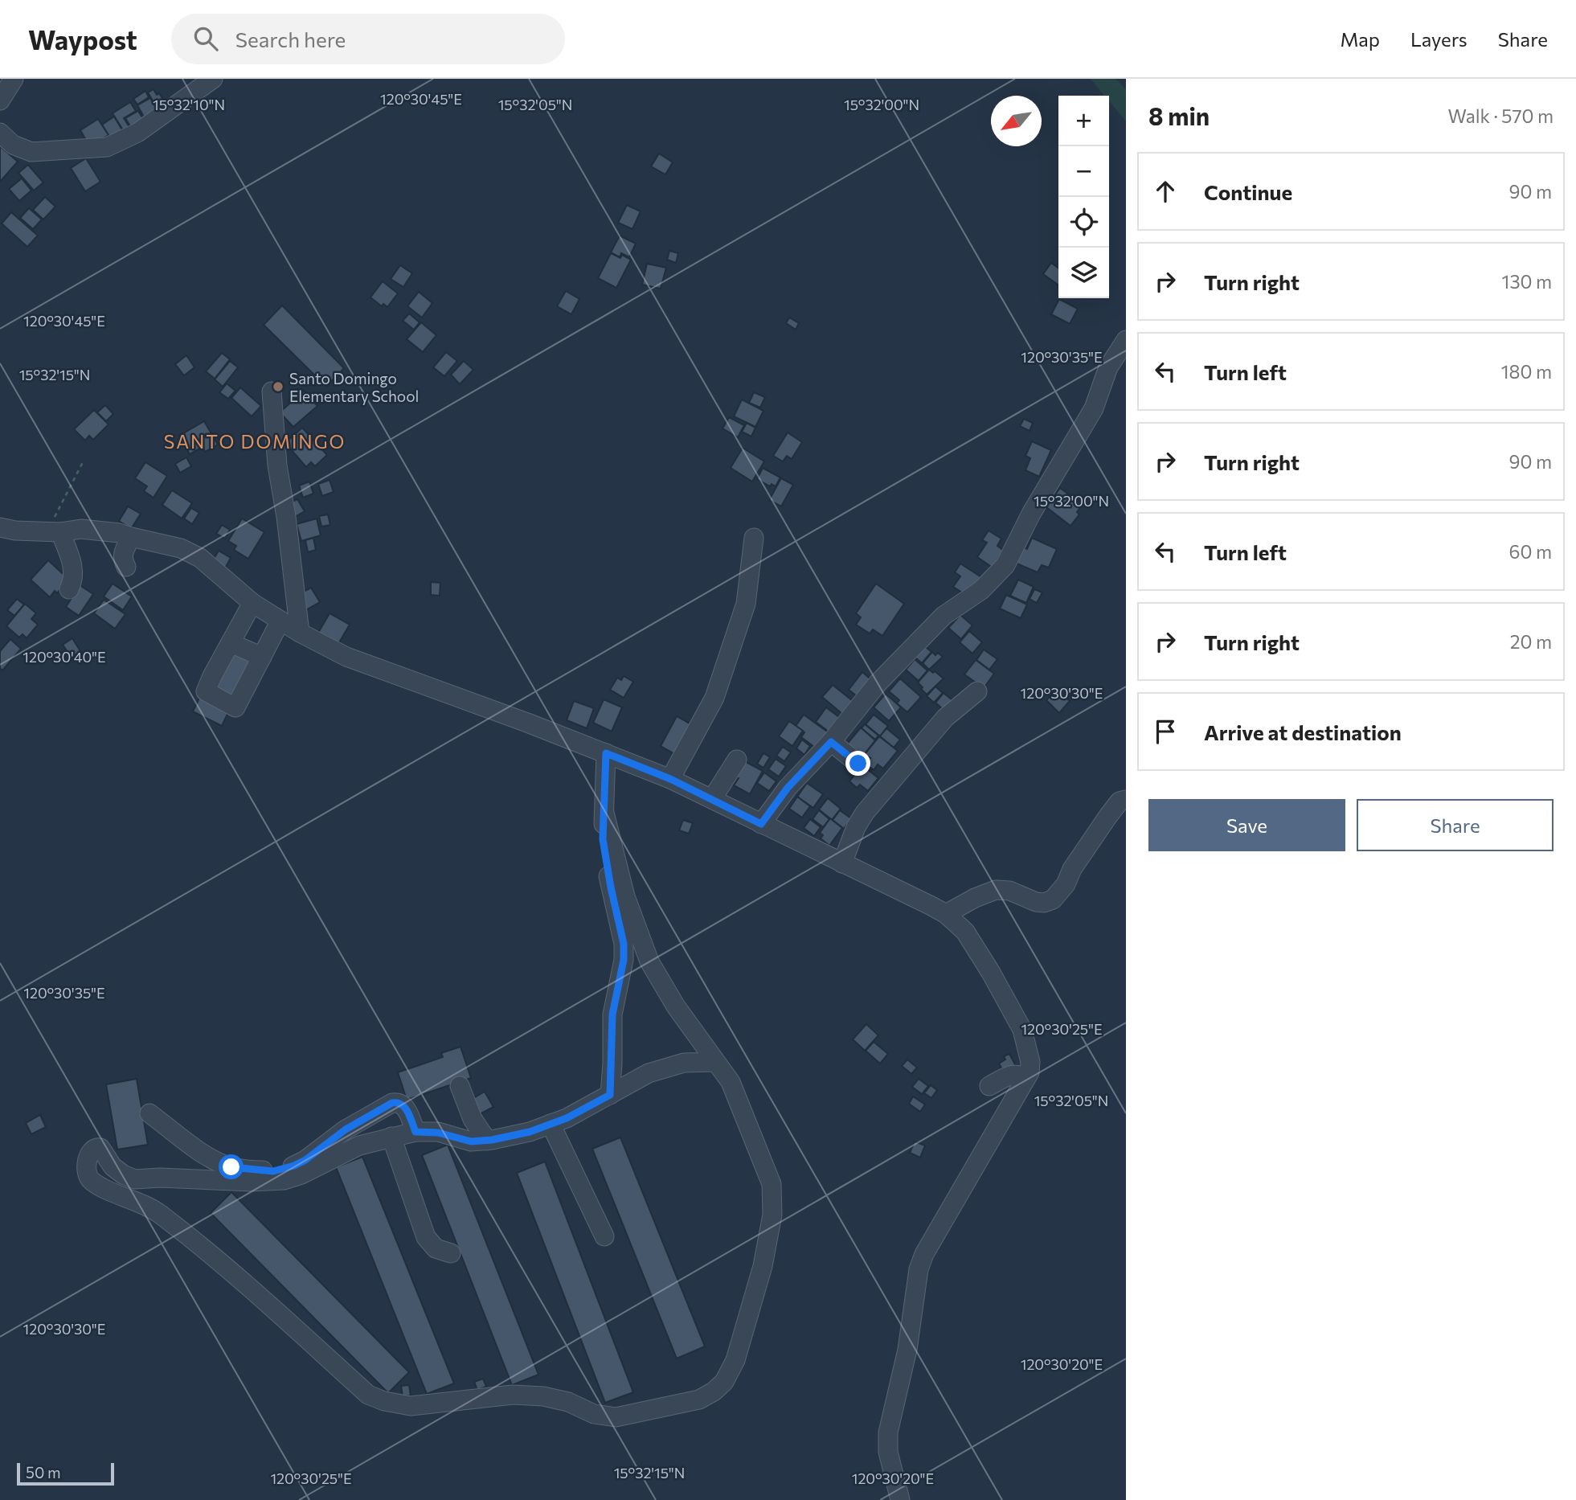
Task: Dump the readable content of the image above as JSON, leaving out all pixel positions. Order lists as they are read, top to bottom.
{
  "districts": ["SANTO DOMINGO"],
  "places": ["Santo Domingo Elementary School"],
  "scale_bar": "50 m",
  "north": "bottom left",
  "page": {
    "header": "Waypost",
    "search": "Search here",
    "nav": ["Map", "Layers", "Share"],
    "heading": ["8 min", "Walk · 570 m"],
    "map_buttons": ["+", "−"],
    "list": [
      ["Continue", "90 m"],
      ["Turn right", "130 m"],
      ["Turn left", "180 m"],
      ["Turn right", "90 m"],
      ["Turn left", "60 m"],
      ["Turn right", "20 m"],
      "Arrive at destination"
    ],
    "buttons": ["Save", "Share"],
    "scale": "50 m"
  },
  "coordinates": [
    "120°30'45\"E",
    "15°32'10\"N",
    "15°32'05\"N",
    "15°32'00\"N",
    "120°30'35\"E",
    "15°32'15\"N",
    "120°30'40\"E",
    "120°30'30\"E",
    "120°30'25\"E",
    "120°30'20\"E"
  ]
}
